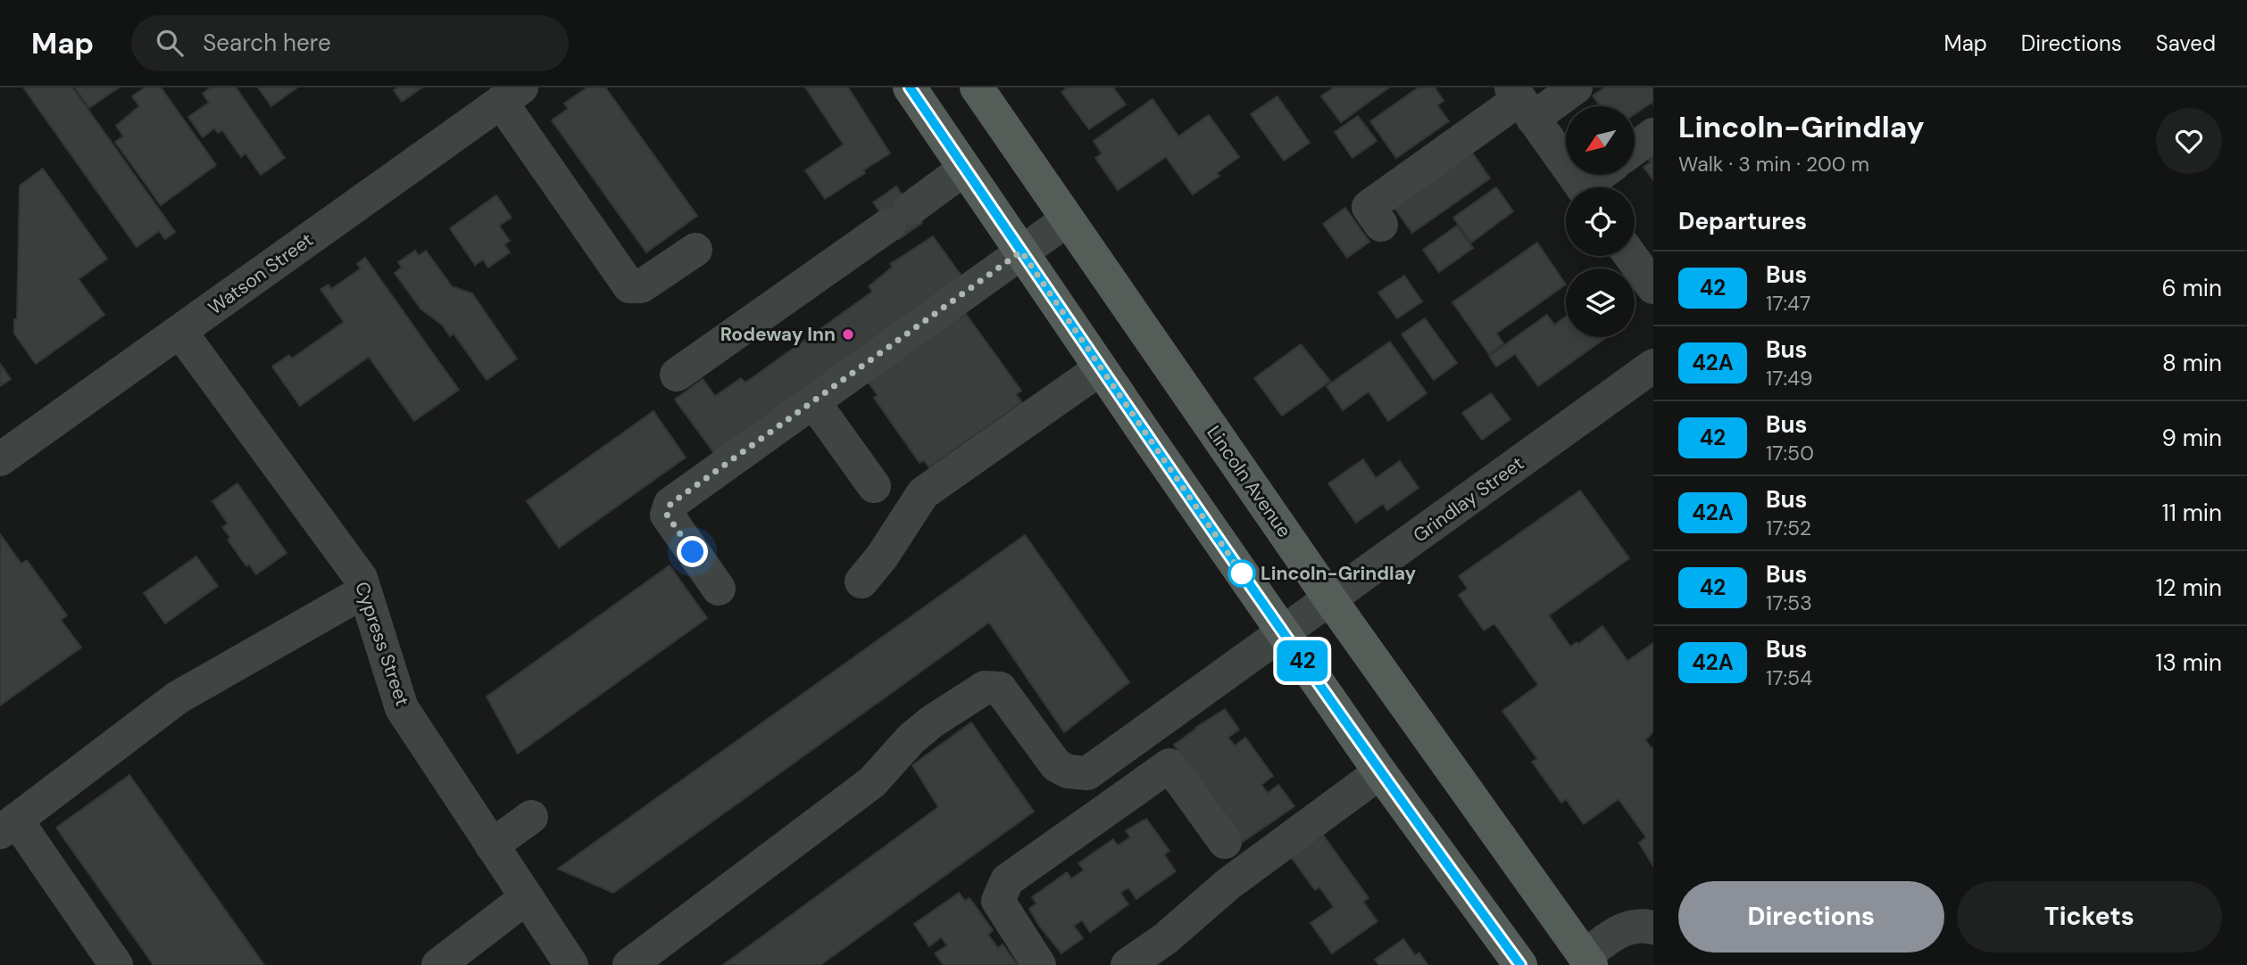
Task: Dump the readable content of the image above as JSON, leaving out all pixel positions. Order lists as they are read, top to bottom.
{
  "streets": {
    "main road": ["Lincoln Avenue"],
    "street": ["Watson Street", "Grindlay Street", "Cypress Street"]
  },
  "crossings": [
    ["Watson Street", "Cypress Street"],
    ["Lincoln Avenue", "Grindlay Street"]
  ],
  "places": ["Rodeway Inn", "Lincoln-Grindlay"],
  "lines": ["bus line 42"],
  "north": "bottom left",
  "page": {
    "header": "Map",
    "search": "Search here",
    "nav": ["Map", "Directions", "Saved"],
    "on_map": "42",
    "heading": [
      ["Lincoln-Grindlay", "Walk · 3 min · 200 m"],
      "Departures"
    ],
    "list": [
      {
        "mark": "42",
        "name": "Bus",
        "note": "17:47",
        "value": "6 min"
      },
      {
        "mark": "42A",
        "name": "Bus",
        "note": "17:49",
        "value": "8 min"
      },
      {
        "mark": "42",
        "name": "Bus",
        "note": "17:50",
        "value": "9 min"
      },
      {
        "mark": "42A",
        "name": "Bus",
        "note": "17:52",
        "value": "11 min"
      },
      {
        "mark": "42",
        "name": "Bus",
        "note": "17:53",
        "value": "12 min"
      },
      {
        "mark": "42A",
        "name": "Bus",
        "note": "17:54",
        "value": "13 min"
      }
    ],
    "buttons": ["Directions", "Tickets"]
  }
}
